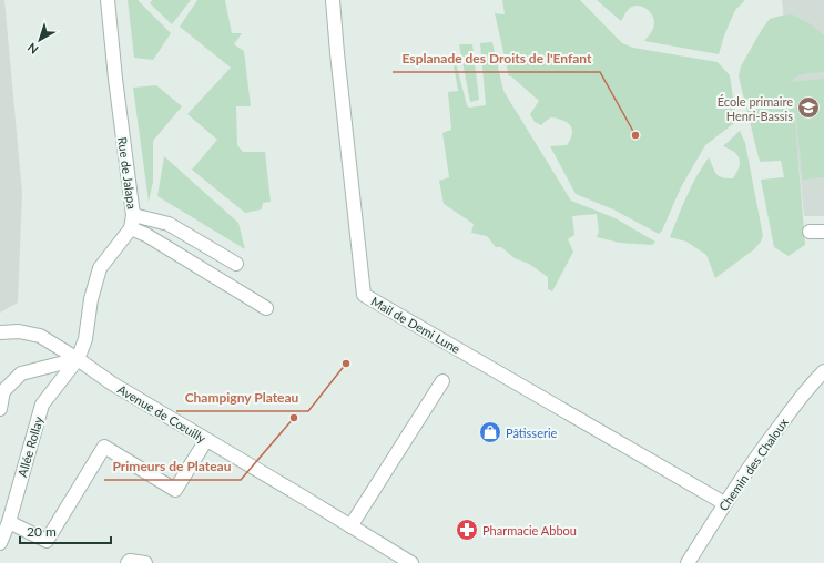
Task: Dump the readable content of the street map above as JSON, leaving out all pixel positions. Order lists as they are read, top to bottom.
{
  "streets": {
    "street": [
      "Rue de Jalapa",
      "Mail de Demi Lune",
      "Avenue de Cœuilly",
      "Allée Rollay",
      "Chemin des Chaloux"
    ]
  },
  "crossings": [
    ["Mail de Demi Lune", "Chemin des Chaloux"],
    ["Avenue de Cœuilly", "Allée Rollay"]
  ],
  "places": {
    "school or university": ["École primaire Henri-Bassis"],
    "other": ["Esplanade des Droits de l'Enfant", "Champigny Plateau", "Primeurs de Plateau"],
    "shop": ["Pâtisserie"],
    "pharmacy": ["Pharmacie Abbou"]
  },
  "scale_bar": "20 m",
  "north": "bottom left"
}
